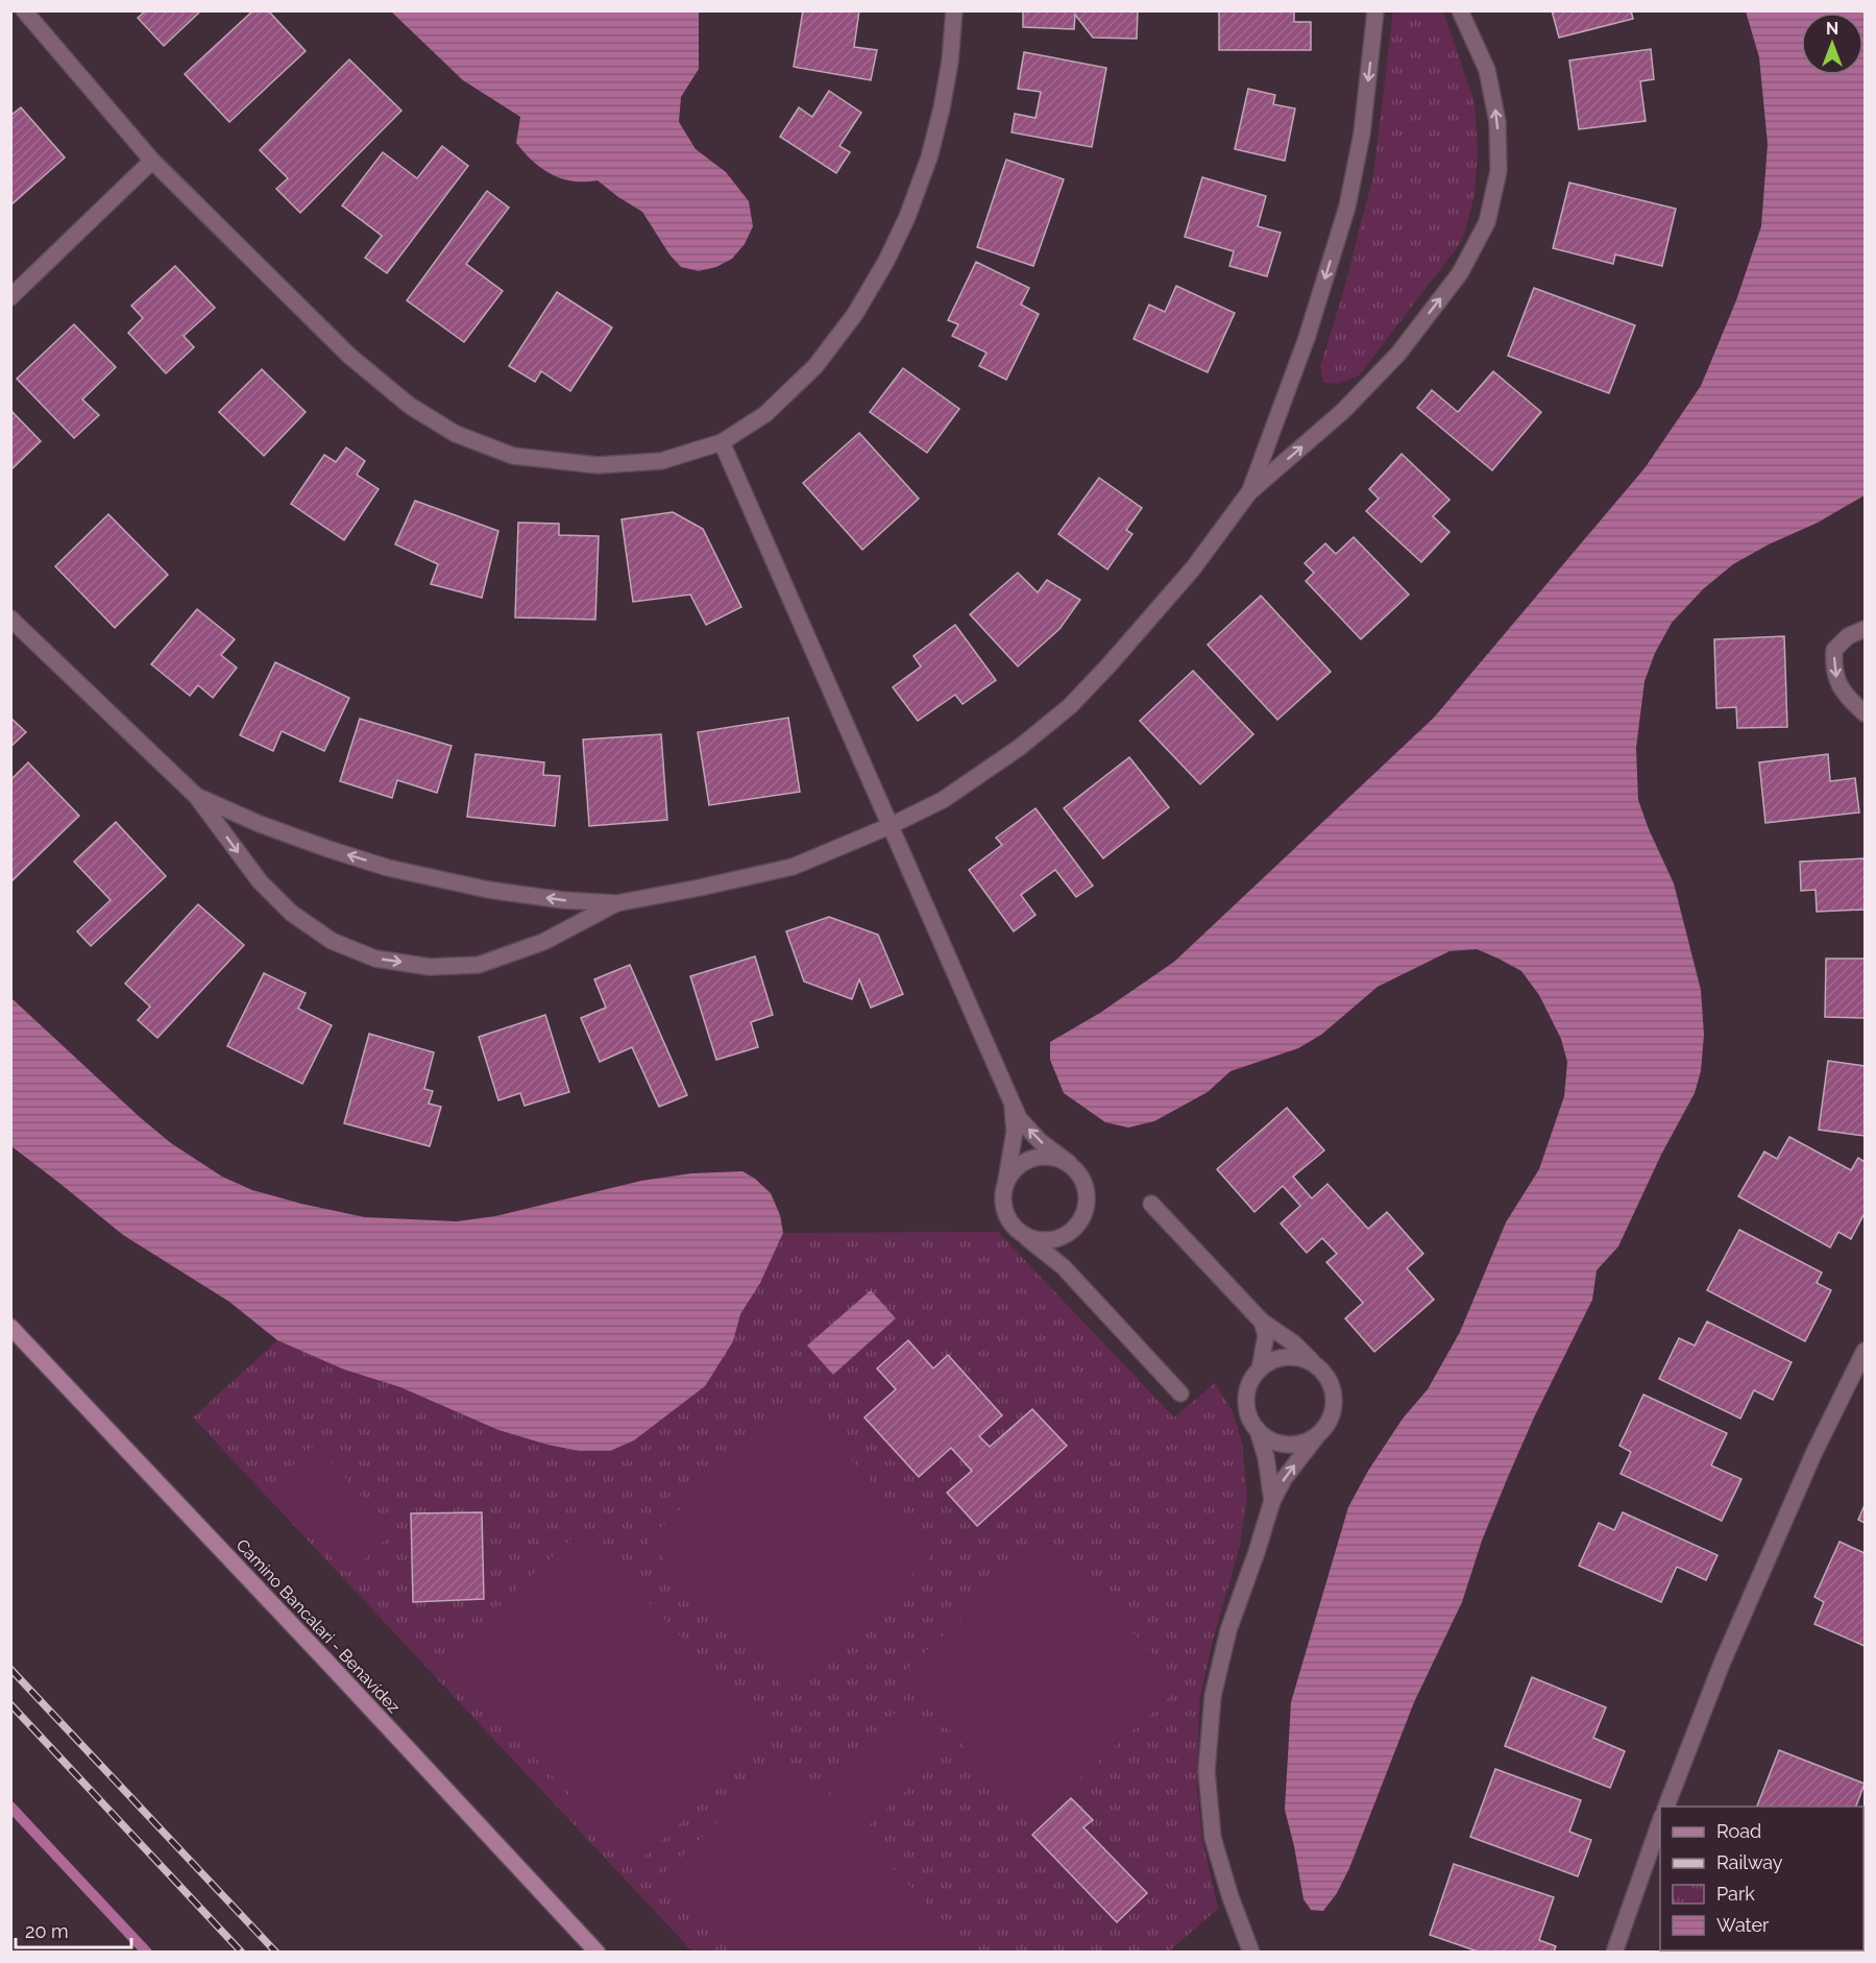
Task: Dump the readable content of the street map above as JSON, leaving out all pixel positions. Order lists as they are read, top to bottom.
{
  "streets": {
    "main road": ["Camino Bancalari - Benavídez"]
  },
  "legend": [
    "Road",
    "Railway",
    "Park",
    "Water"
  ],
  "scale_bar": "20 m",
  "north": "top"
}
